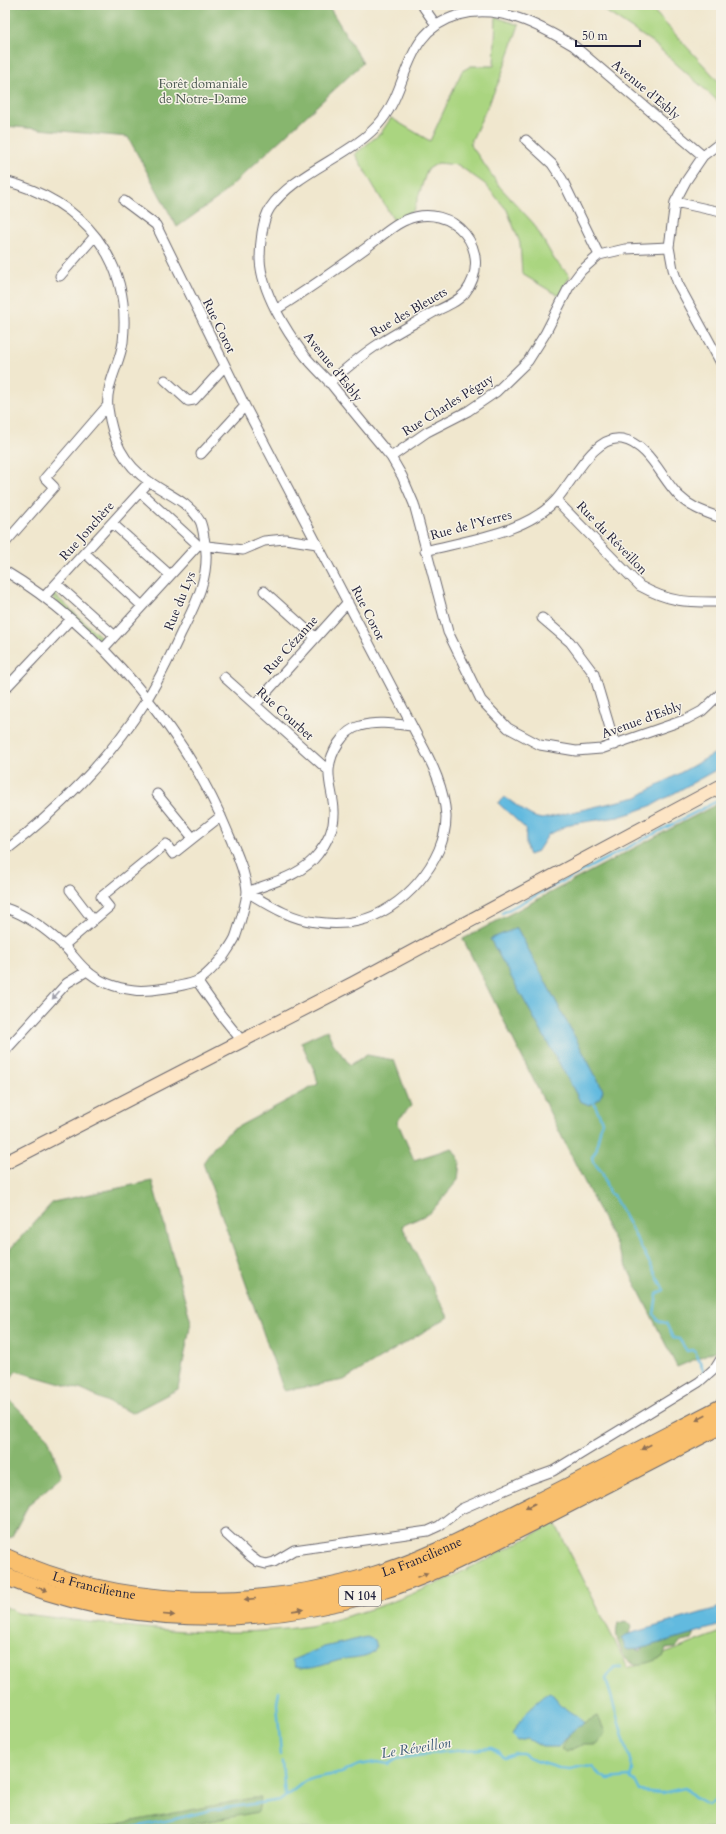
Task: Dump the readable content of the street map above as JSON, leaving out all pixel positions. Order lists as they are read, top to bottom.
{
  "streets": {
    "highway": ["La Francilienne", "N 104"],
    "street": [
      "Avenue d'Esbly",
      "Rue des Bleuets",
      "Rue Corot",
      "Rue Charles Péguy",
      "Rue de l'Yerres",
      "Rue Jonchère",
      "Rue du Réveillon",
      "Rue du Lys",
      "Rue Cézanne",
      "Rue Courbet"
    ]
  },
  "crossings": [
    ["Avenue d'Esbly", "Rue des Bleuets"],
    ["Avenue d'Esbly", "Rue Charles Péguy"],
    ["Avenue d'Esbly", "Rue de l'Yerres"],
    ["Rue Corot", "Rue Cézanne"],
    ["Rue de l'Yerres", "Rue du Réveillon"],
    ["Rue Jonchère", "Rue du Lys"],
    ["Rue Cézanne", "Rue Courbet"]
  ],
  "water": ["Le Réveillon"],
  "parks": ["Forêt domaniale de Notre-Dame"],
  "scale_bar": "50 m"
}
